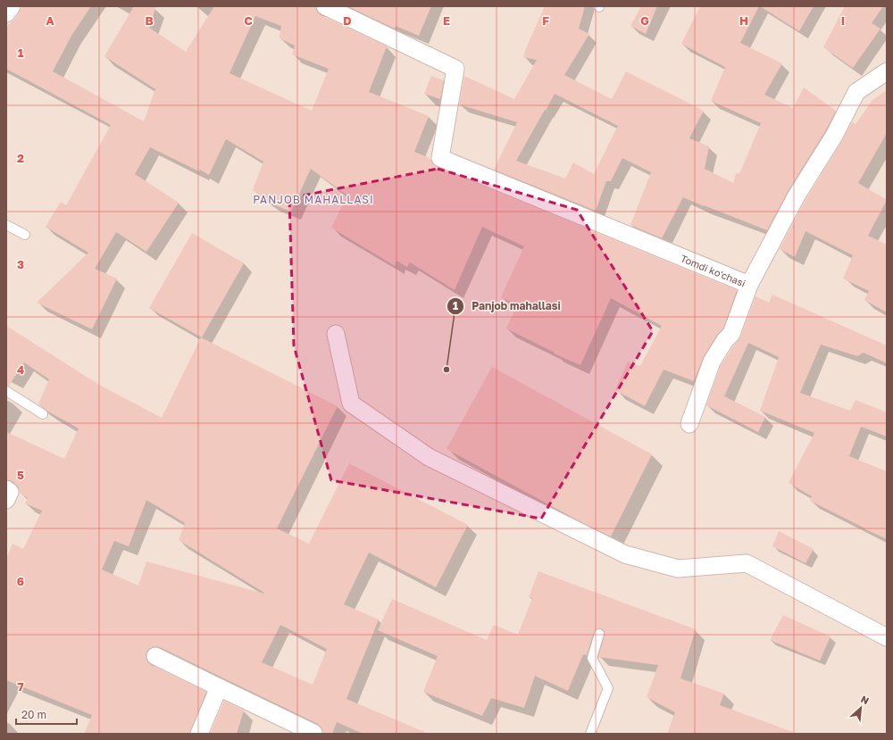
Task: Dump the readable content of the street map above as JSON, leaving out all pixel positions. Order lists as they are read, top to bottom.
{
  "streets": {
    "street": ["Tomdi ko'chasi"]
  },
  "districts": ["PANJOB MAHALLASI"],
  "places": ["Panjob mahallasi"],
  "scale_bar": "20 m",
  "north": "top right",
  "grid": {
    "columns": [
      "A",
      "B",
      "C",
      "D",
      "E",
      "F",
      "G",
      "H",
      "I"
    ],
    "rows": [
      "1",
      "2",
      "3",
      "4",
      "5",
      "6",
      "7"
    ]
  }
}
